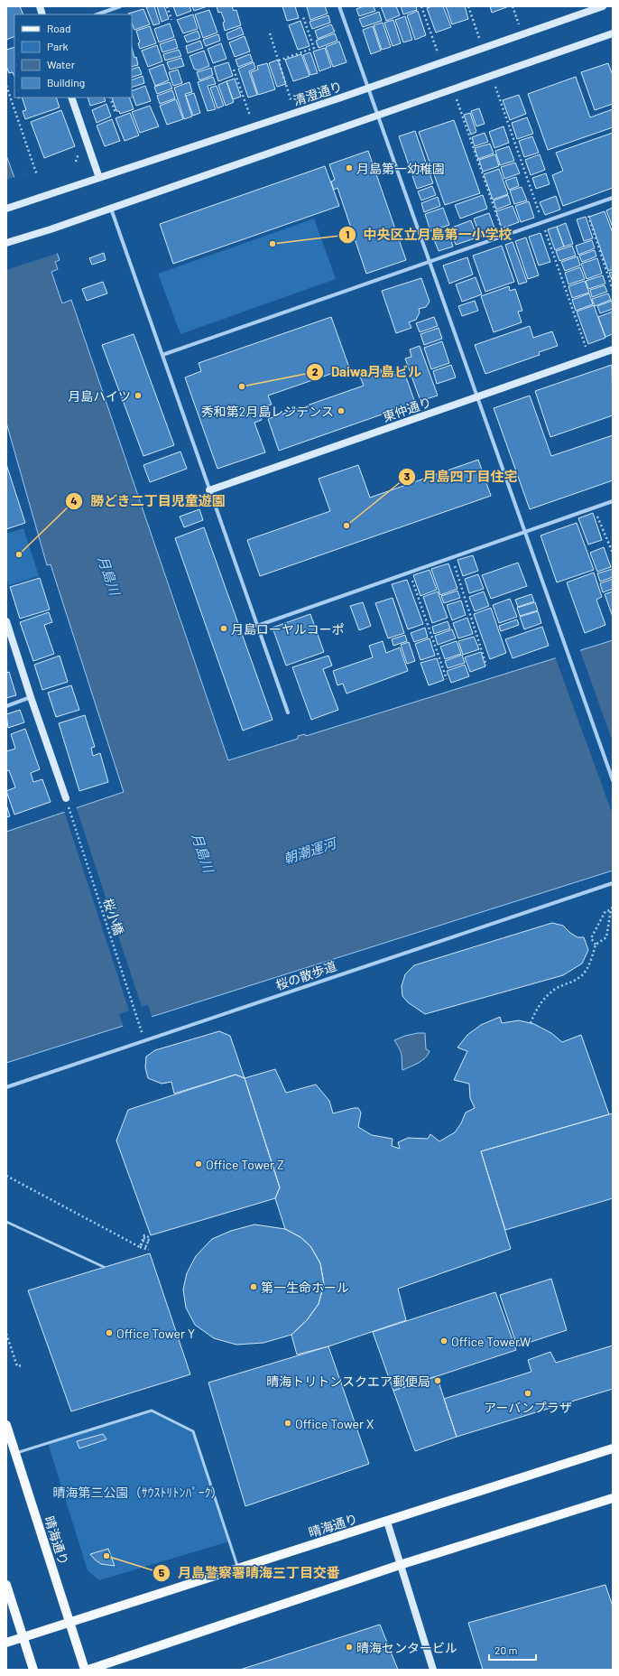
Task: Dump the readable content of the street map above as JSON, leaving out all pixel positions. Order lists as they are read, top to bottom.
{
  "streets": {
    "main road": ["清澄通り", "東仲通り", "晴海通り"],
    "street": ["桜の散歩道"],
    "path": ["桜小橋"]
  },
  "crossings": [
    ["桜小橋", "桜の散歩道"]
  ],
  "water": ["月島川", "朝潮運河"],
  "parks": ["晴海第三公園（ｻｳｽﾄﾘﾄﾝﾊﾟｰｸ）"],
  "places": [
    "月島第一幼稚園",
    "中央区立月島第一小学校",
    "Daiwa月島ビル",
    "月島ハイツ",
    "秀和第2月島レジデンス",
    "月島四丁目住宅",
    "勝どき二丁目児童遊園",
    "月島ローヤルコーポ",
    "Office Tower Z",
    "第一生命ホール",
    "Office Tower Y",
    "Office TowerW",
    "晴海トリトンスクエア郵便局",
    "アーバンプラザ",
    "Office Tower X",
    "月島警察署晴海三丁目交番",
    "晴海センタービル"
  ],
  "legend": [
    "Road",
    "Park",
    "Water",
    "Building"
  ],
  "scale_bar": "20 m"
}
